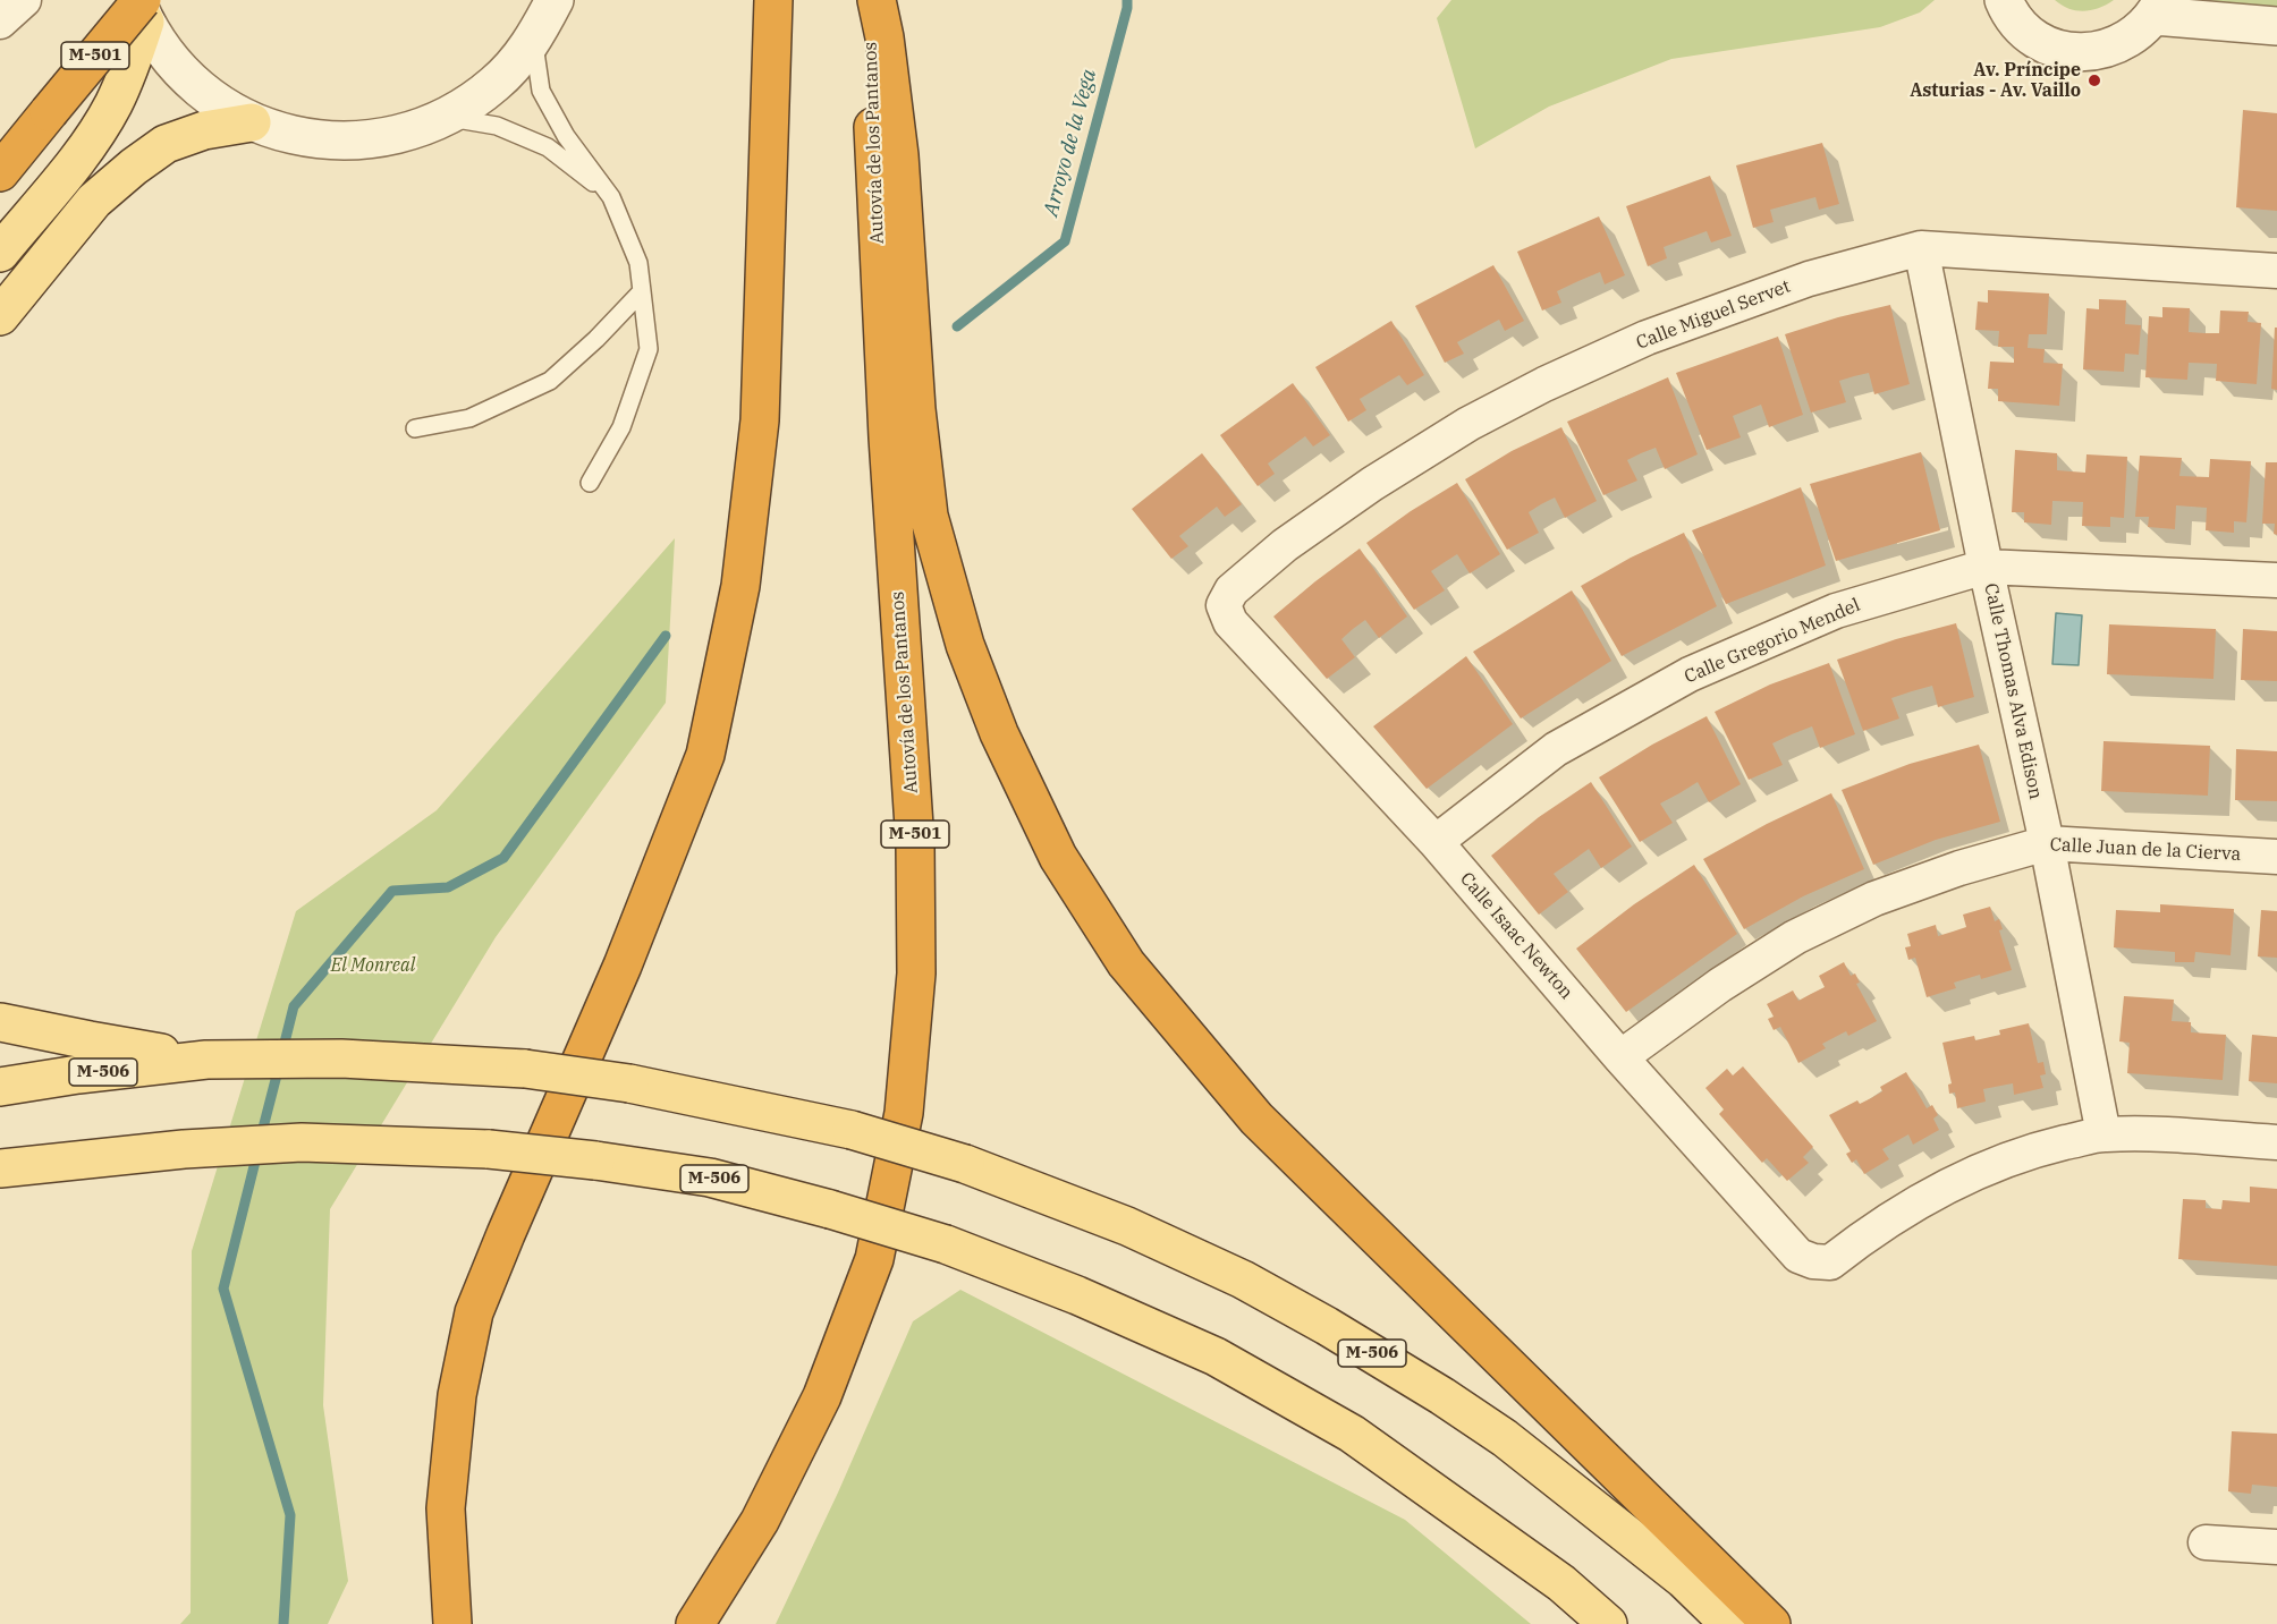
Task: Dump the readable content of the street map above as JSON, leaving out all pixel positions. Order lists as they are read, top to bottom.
{
  "streets": {
    "highway": ["M-501", "Autovía de los Pantanos"],
    "main road": ["M-506"],
    "street": [
      "Calle Miguel Servet",
      "Calle Gregorio Mendel",
      "Calle Thomas Alva Edison",
      "Calle Juan de la Cierva",
      "Calle Isaac Newton"
    ]
  },
  "crossings": [
    ["Calle Miguel Servet", "Calle Thomas Alva Edison"],
    ["Calle Miguel Servet", "Calle Isaac Newton"],
    ["Calle Gregorio Mendel", "Calle Thomas Alva Edison"],
    ["Calle Gregorio Mendel", "Calle Isaac Newton"],
    ["Calle Thomas Alva Edison", "Calle Juan de la Cierva"],
    ["Calle Thomas Alva Edison", "Calle Isaac Newton"],
    ["Calle Juan de la Cierva", "Calle Isaac Newton"]
  ],
  "water": ["Arroyo de la Vega"],
  "parks": ["El Monreal"],
  "places": ["Av. Príncipe Asturias - Av. Vaillo"]
}
